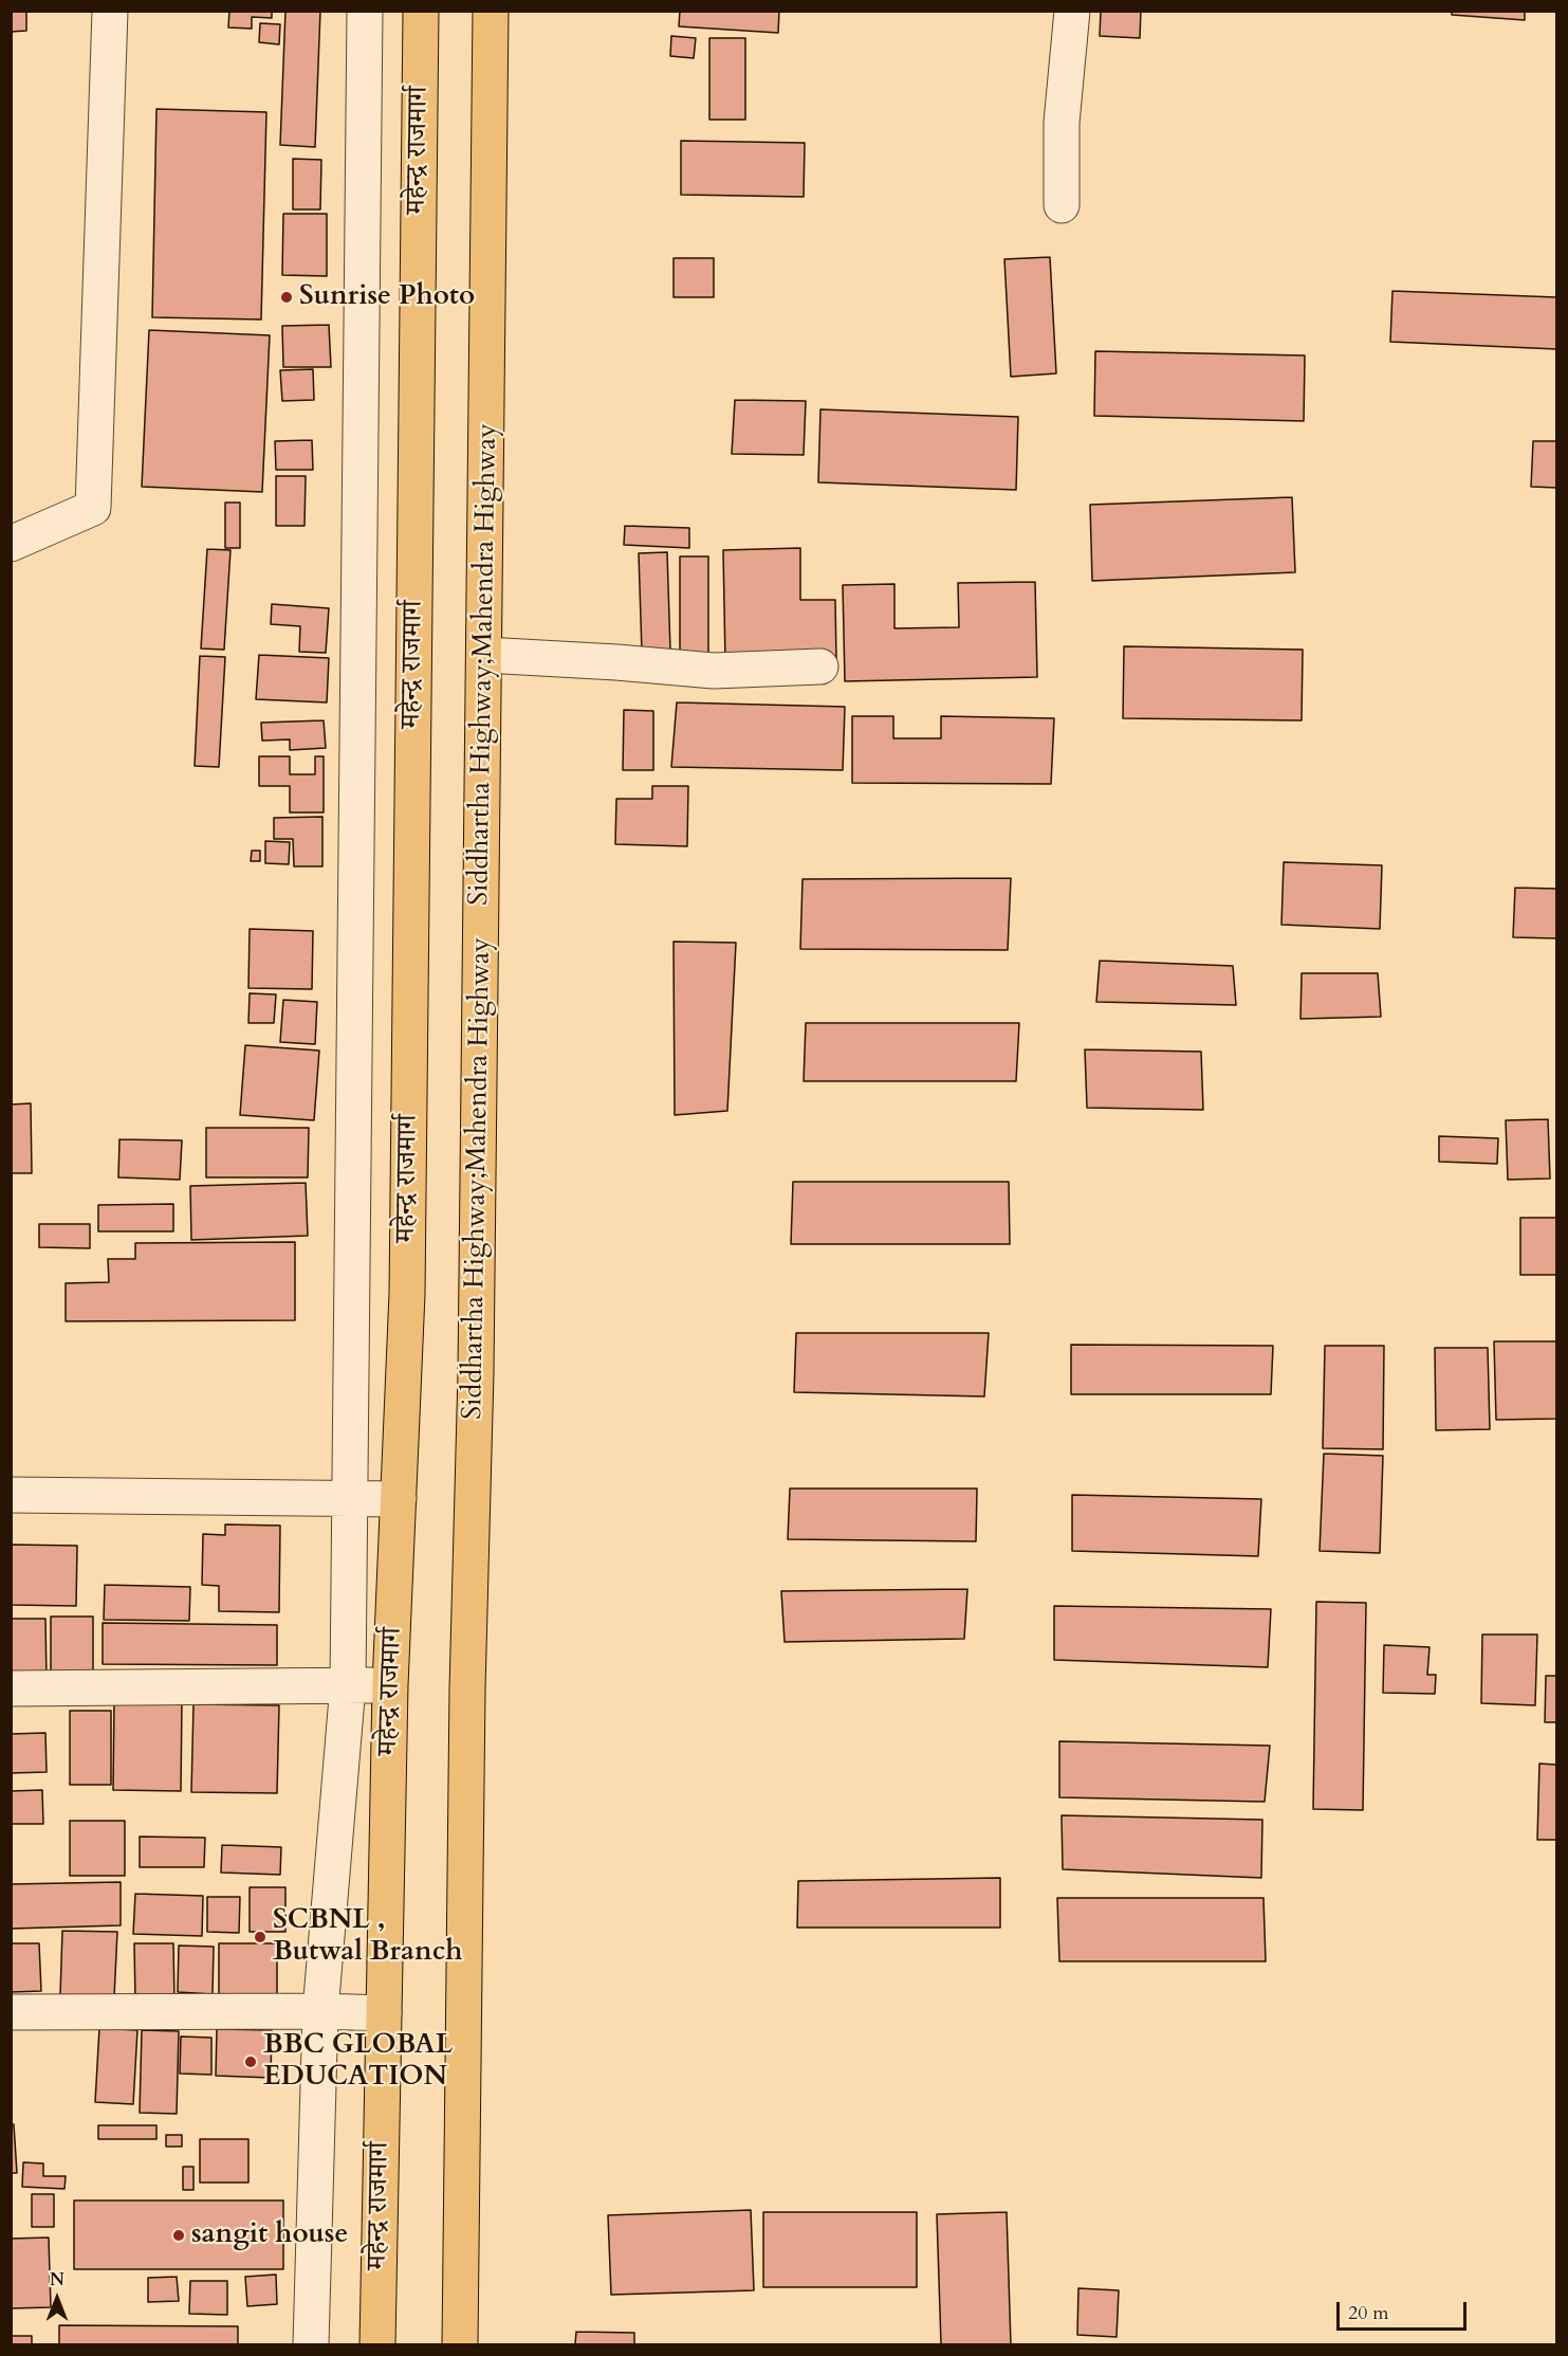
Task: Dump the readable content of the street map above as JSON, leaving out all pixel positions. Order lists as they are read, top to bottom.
{
  "streets": {
    "highway": ["महेन्द्र राजमार्ग", "Siddhartha Highway;Mahendra Highway"]
  },
  "places": [
    "Sunrise Photo",
    "SCBNL , Butwal Branch",
    "BBC GLOBAL EDUCATION",
    "sangit house"
  ],
  "scale_bar": "20 m",
  "north": "top"
}
